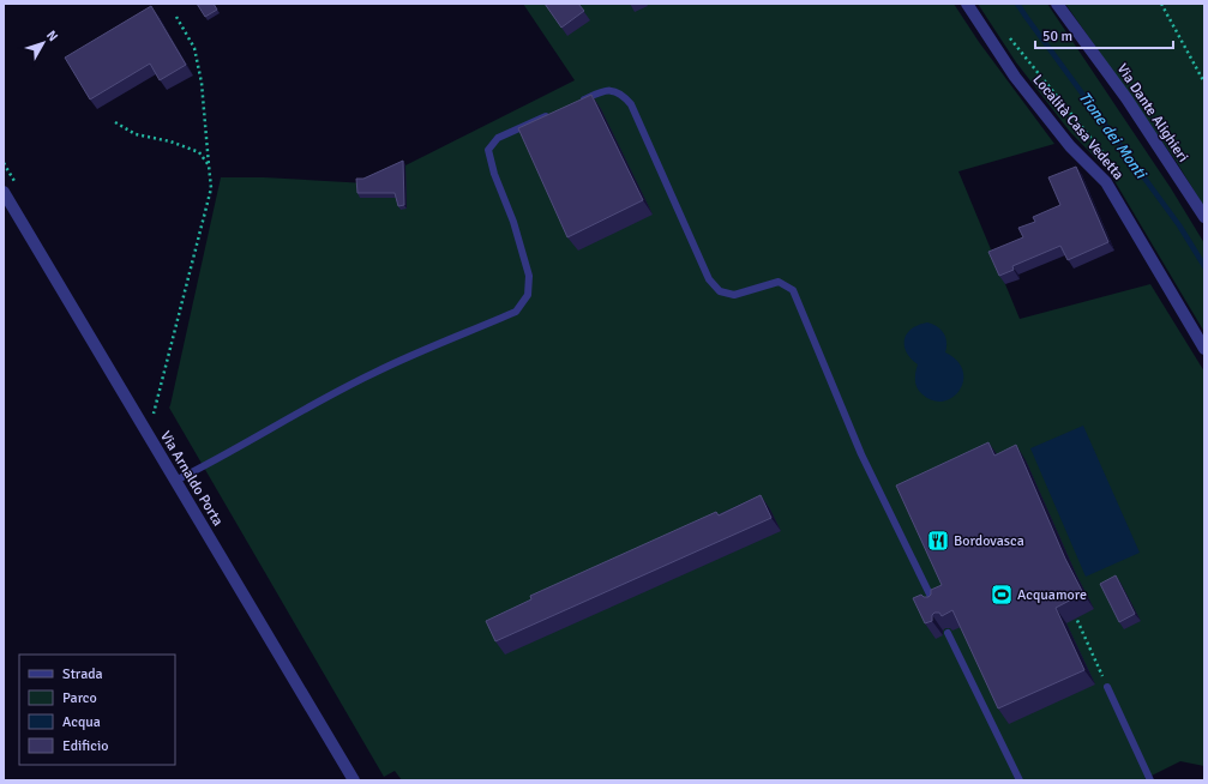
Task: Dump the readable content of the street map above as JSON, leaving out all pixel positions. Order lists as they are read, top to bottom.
{
  "streets": {
    "street": ["Via Dante Alighieri", "Località Casa Vedetta", "Via Arnaldo Porta"]
  },
  "water": ["Tione dei Monti"],
  "places": {
    "restaurant": ["Bordovasca"],
    "sports": ["Acquamore"]
  },
  "legend": [
    "Strada",
    "Parco",
    "Acqua",
    "Edificio"
  ],
  "scale_bar": "50 m",
  "north": "top right"
}
